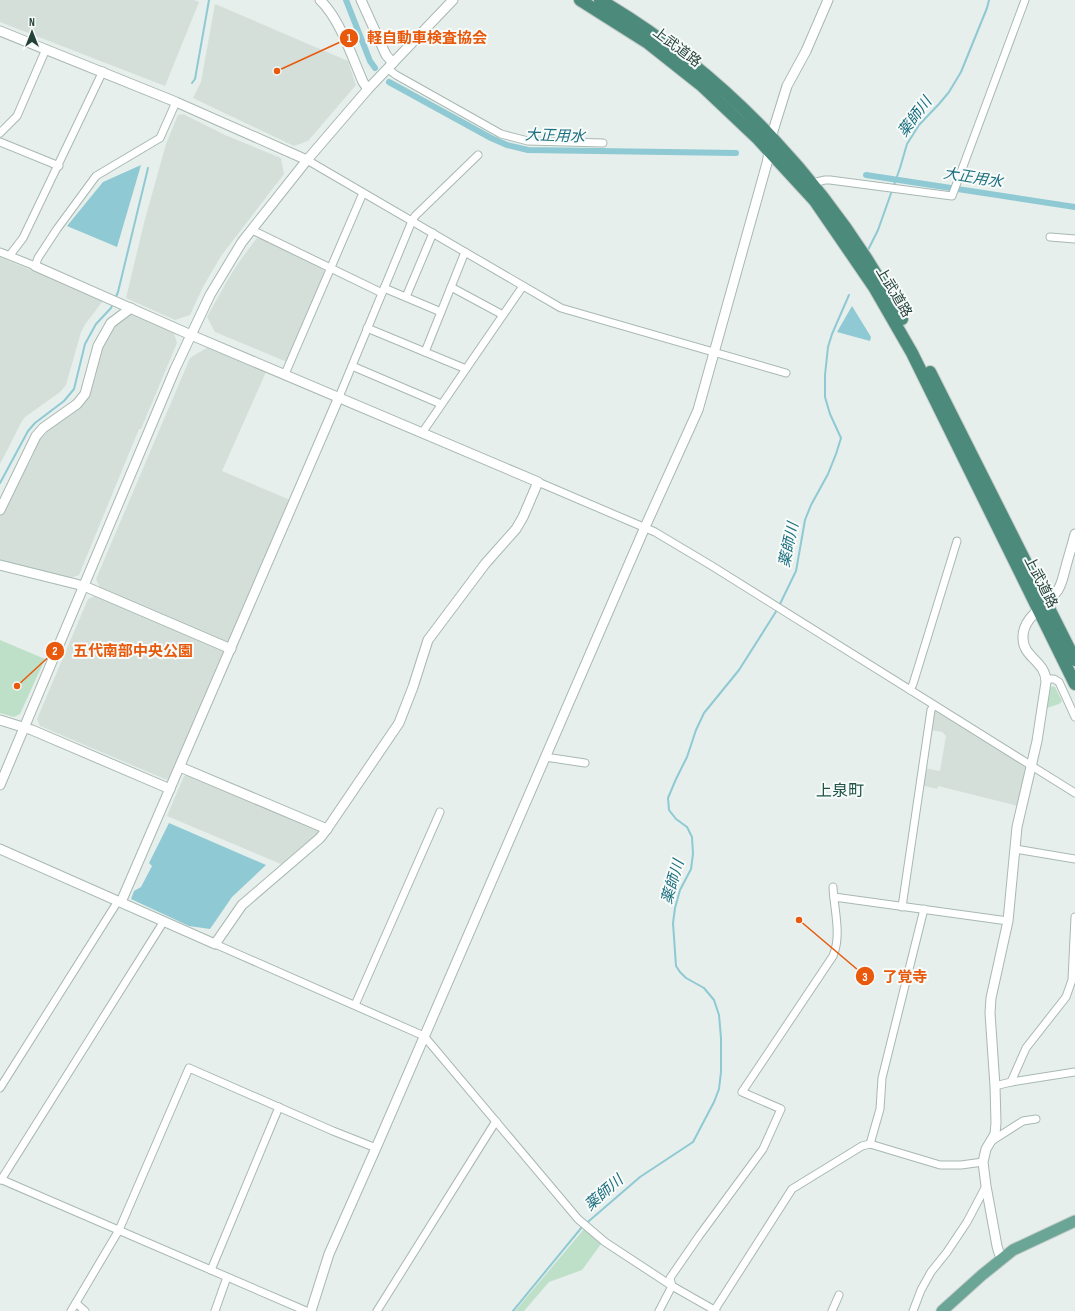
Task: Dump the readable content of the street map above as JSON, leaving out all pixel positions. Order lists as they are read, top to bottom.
{
  "streets": {
    "highway": ["上武道路"]
  },
  "districts": ["上泉町"],
  "water": ["薬師川", "大正用水"],
  "places": ["軽自動車検査協会", "五代南部中央公園", "了覚寺"],
  "north": "top"
}
